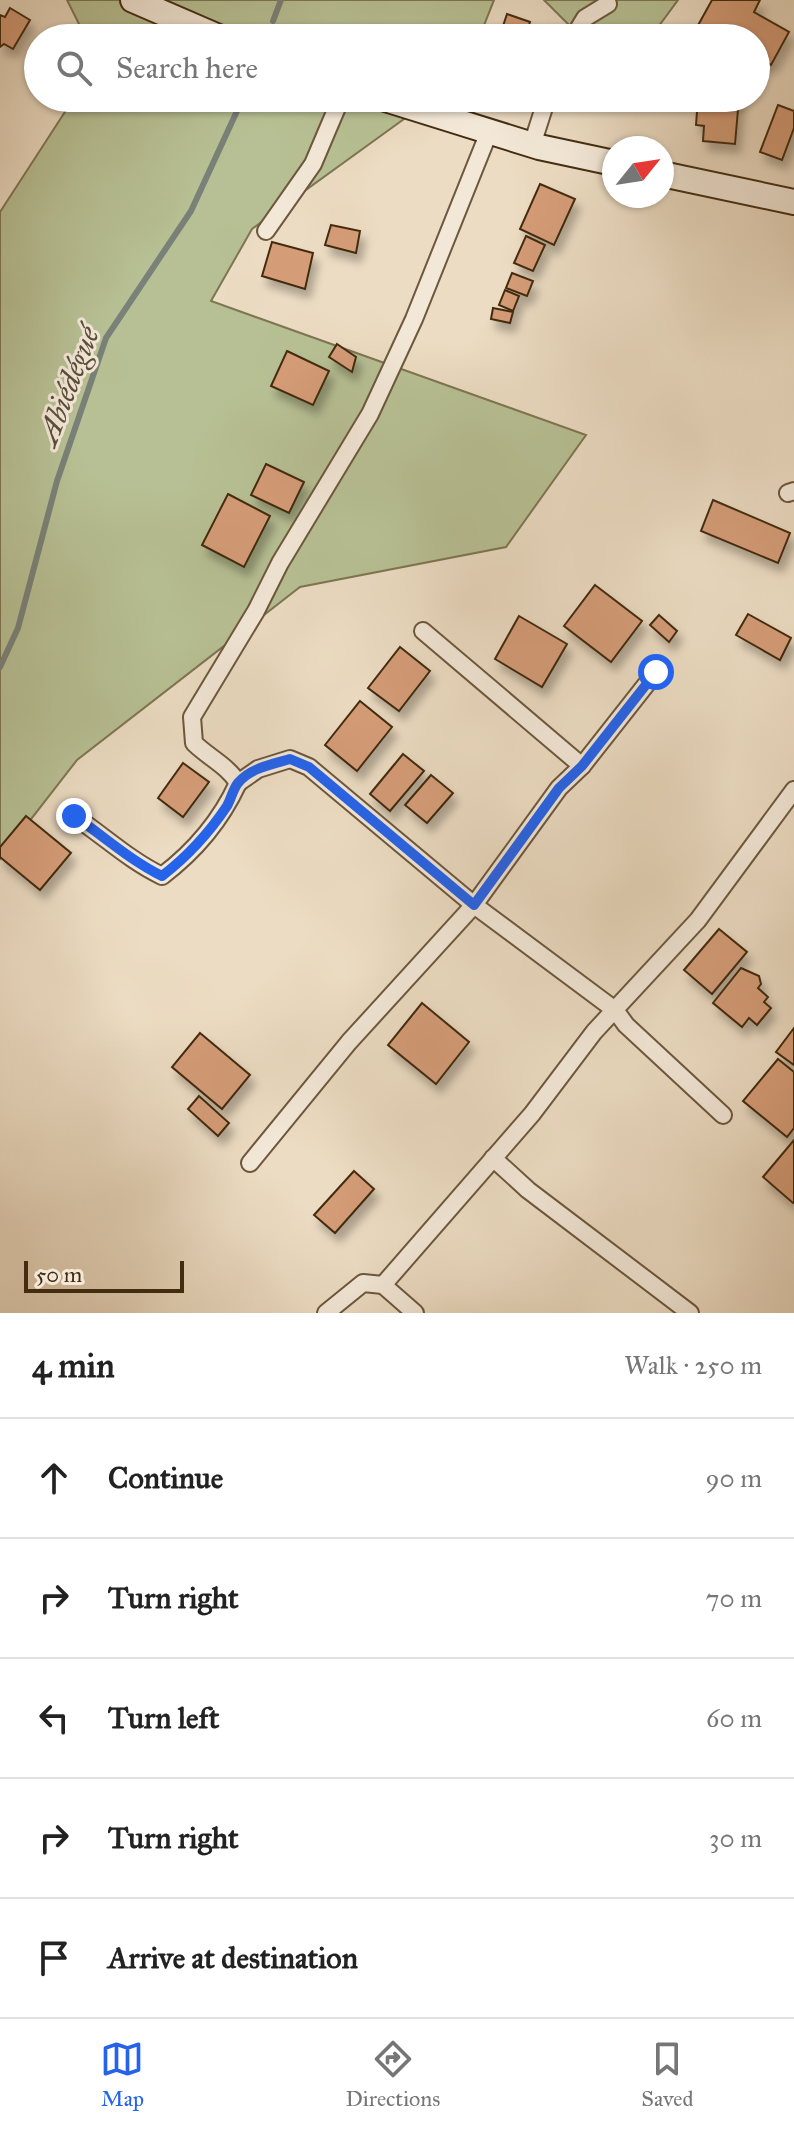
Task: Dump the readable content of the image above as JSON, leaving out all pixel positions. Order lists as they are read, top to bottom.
{
  "water": ["Abiédégué"],
  "scale_bar": "50 m",
  "north": "top right",
  "page": {
    "search": "Search here",
    "scale": "50 m",
    "heading": ["4 min", "Walk · 250 m"],
    "list": [
      ["Continue", "90 m"],
      ["Turn right", "70 m"],
      ["Turn left", "60 m"],
      ["Turn right", "30 m"],
      "Arrive at destination"
    ],
    "nav": ["Map", "Directions", "Saved"]
  }
}
